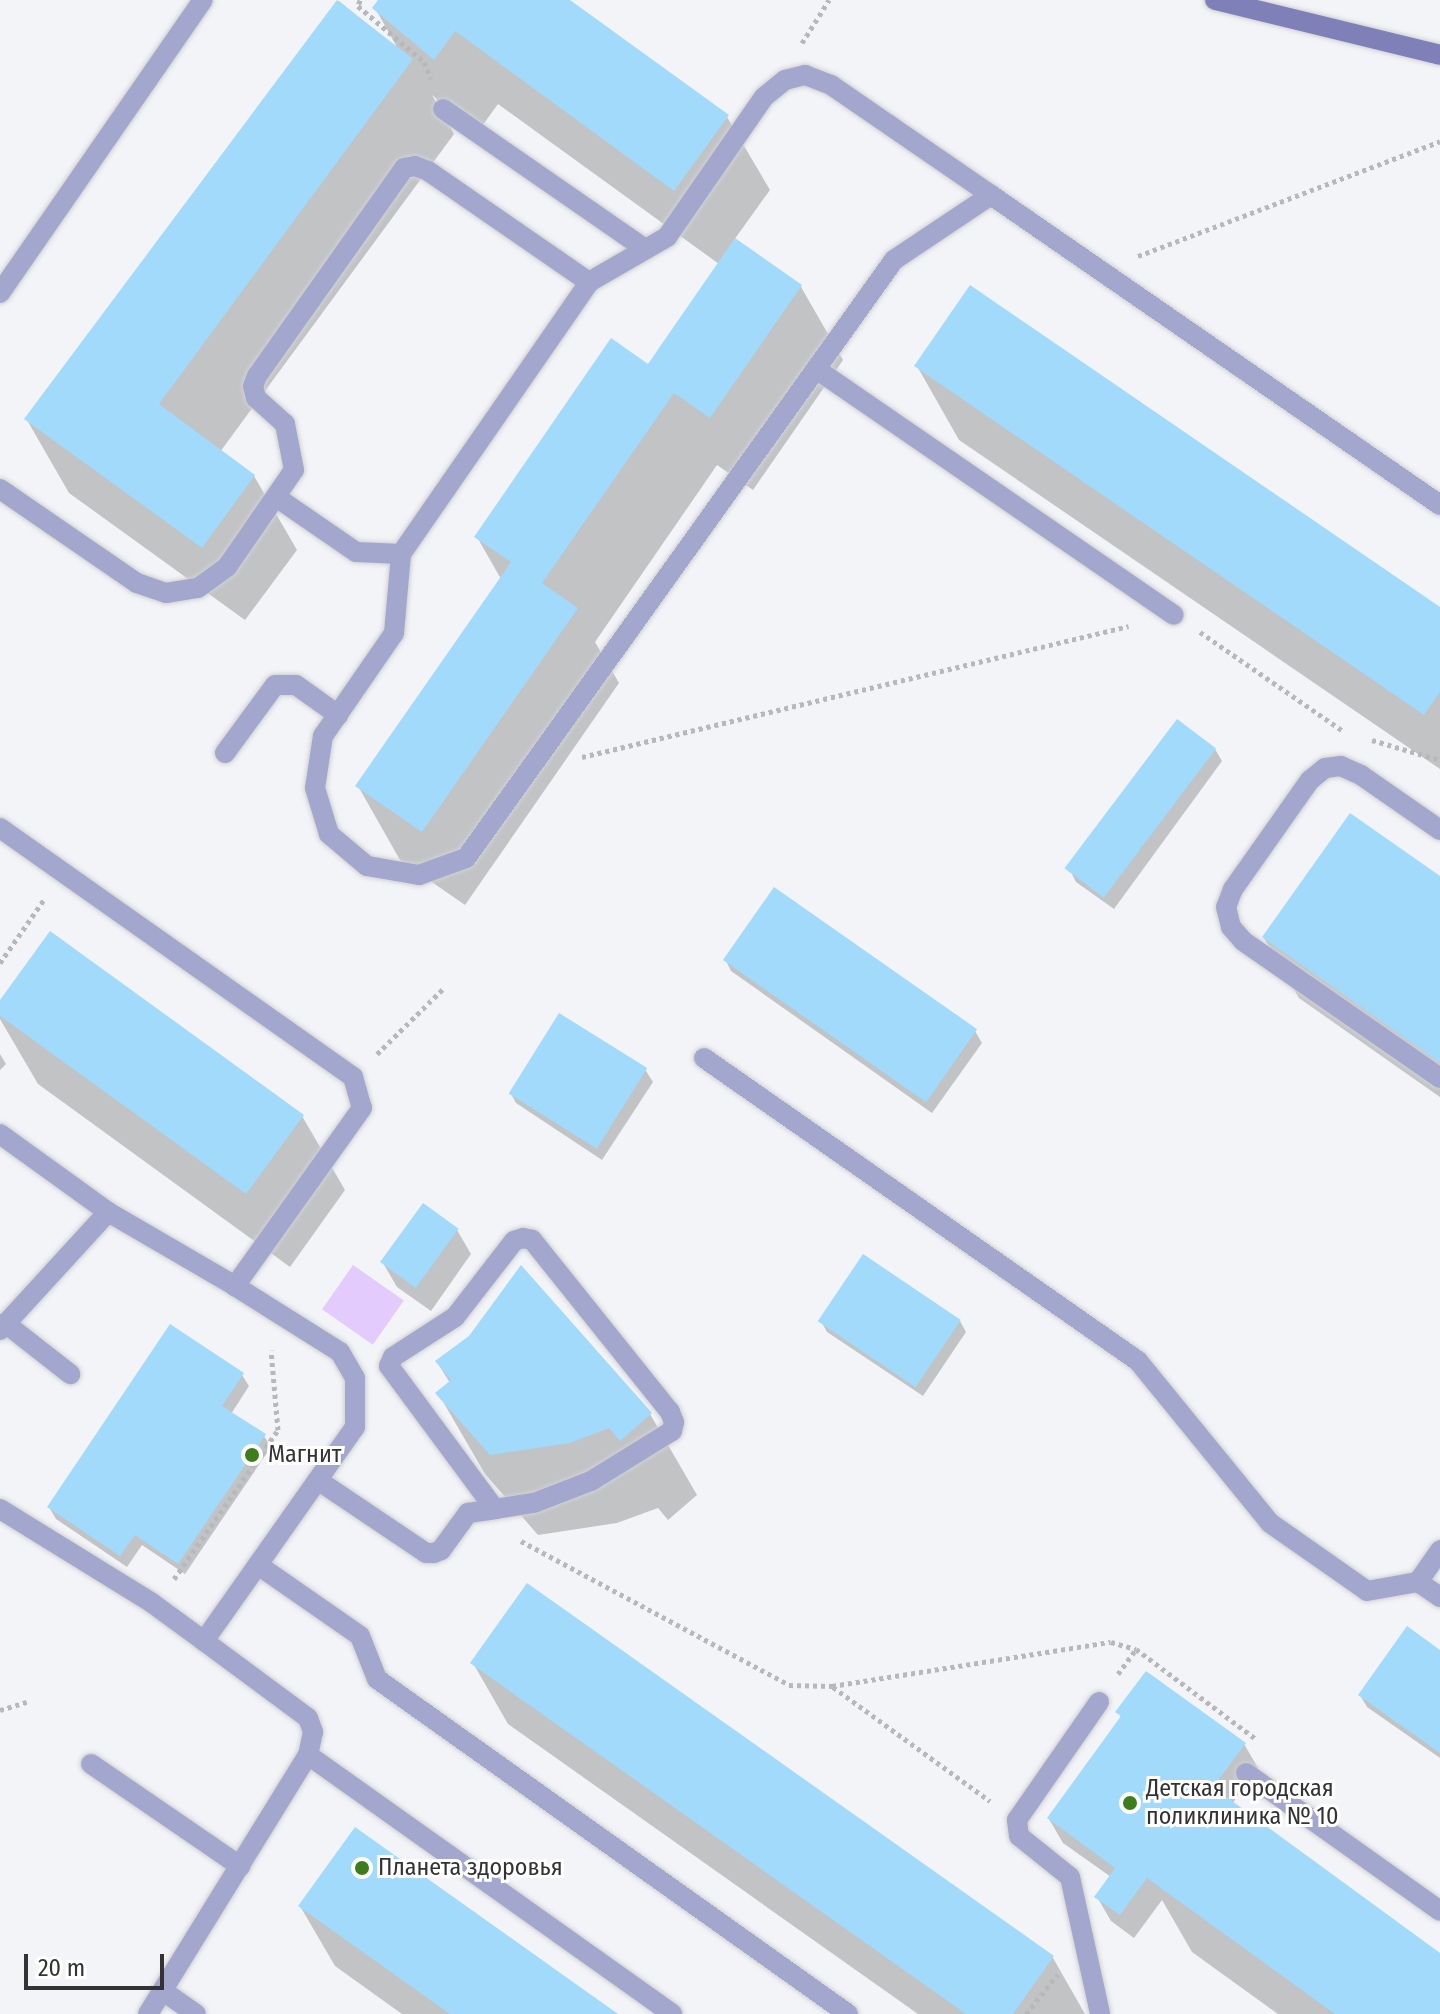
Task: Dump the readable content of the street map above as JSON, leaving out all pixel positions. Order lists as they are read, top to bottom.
{
  "places": ["Магнит", "Детская городская поликлиника № 10", "Планета здоровья"],
  "scale_bar": "20 m"
}
